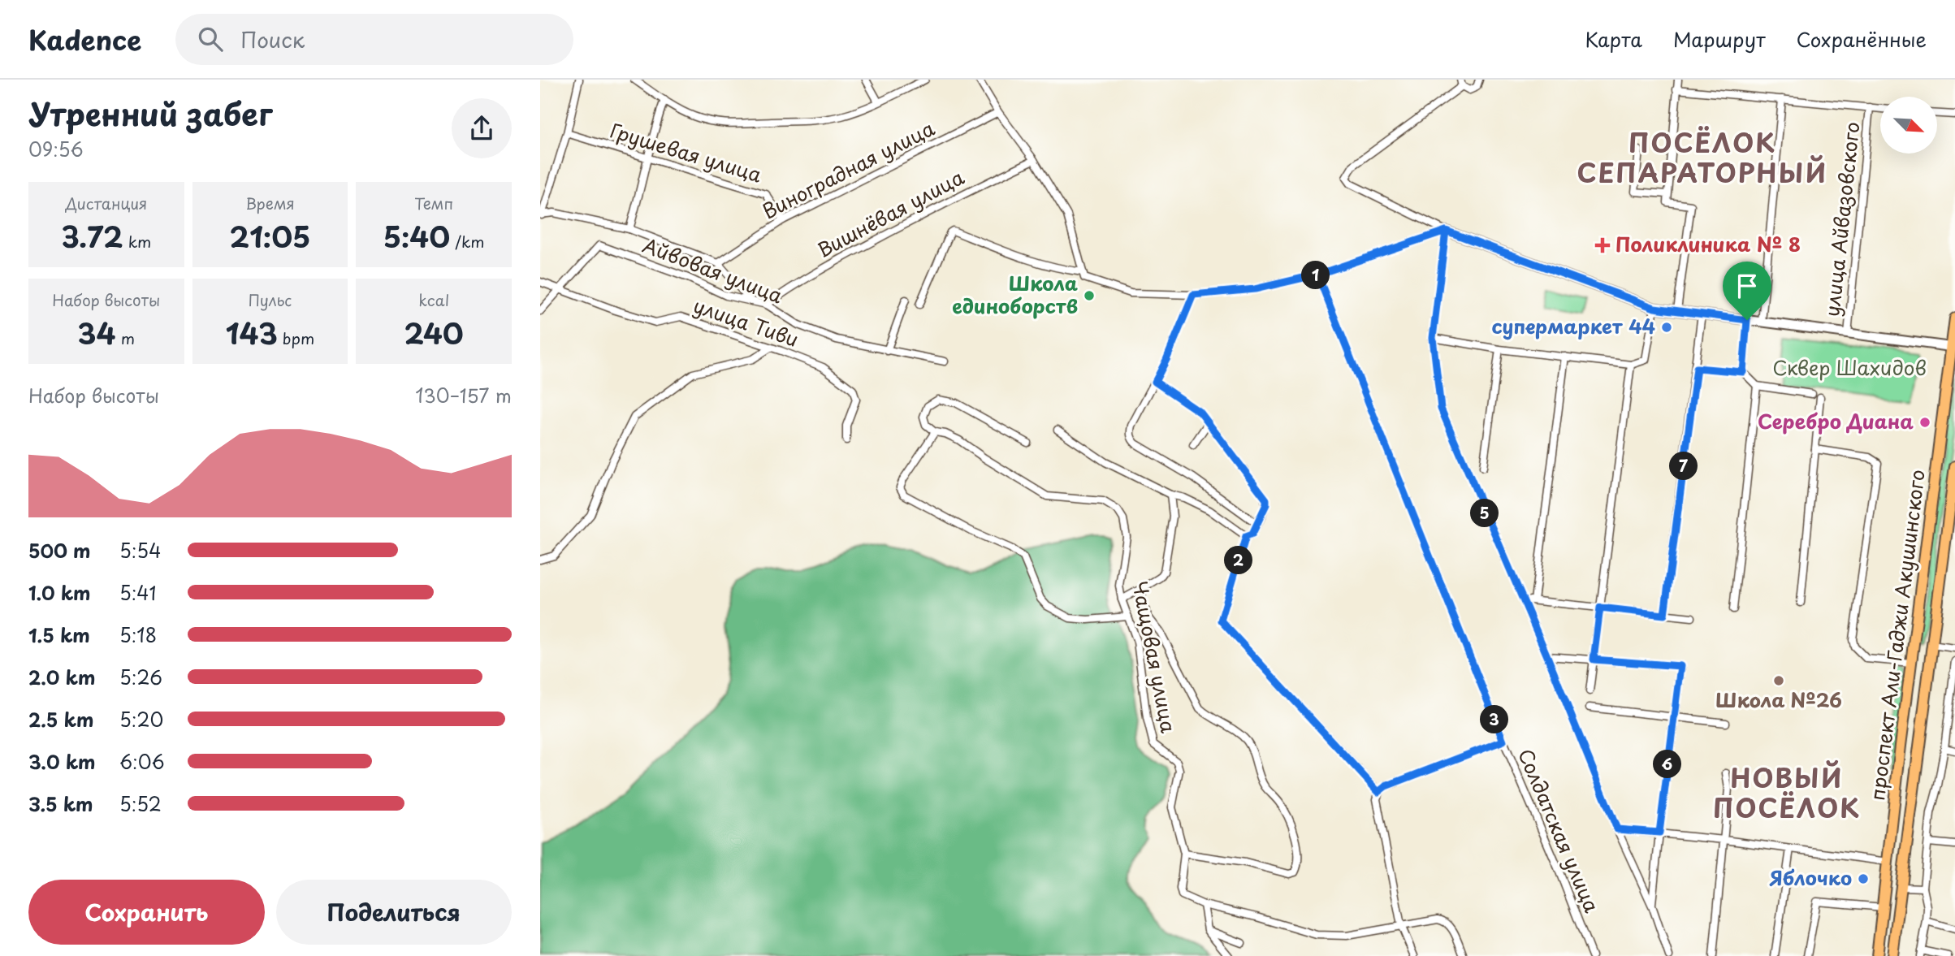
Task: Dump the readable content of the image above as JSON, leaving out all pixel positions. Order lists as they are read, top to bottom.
{
  "streets": {
    "main road": ["проспект Али-Гаджи Акушинского"],
    "street": [
      "Грушевая улица",
      "Виноградная улица",
      "Вишнёвая улица",
      "улица Айвазовского",
      "Айвовая улица",
      "улица Тиви",
      "Чащовая улица",
      "Солдатская улица"
    ]
  },
  "crossings": [
    ["Грушевая улица", "Виноградная улица"],
    ["Вишнёвая улица", "Айвовая улица"],
    ["Айвовая улица", "улица Тиви"]
  ],
  "districts": ["ПОСЁЛОК СЕПАРАТОРНЫЙ", "НОВЫЙ ПОСЁЛОК"],
  "parks": ["Сквер Шахидов"],
  "places": {
    "health": ["Поликлиника № 8"],
    "other": [
      "Школа единоборств",
      "супермаркет 44",
      "Серебро Диана",
      "Школа №26",
      "Яблочко"
    ]
  },
  "north": "bottom right",
  "page": {
    "header": "Kadence",
    "search": "Поиск",
    "nav": ["Карта", "Маршрут", "Сохранённые"],
    "heading": ["Утренний забег", "09:56"],
    "stats": [
      ["Дистанция", "3.72 km"],
      ["Время", "21:05"],
      ["Темп", "5:40 /km"],
      ["Набор высоты", "34 m"],
      ["Пульс", "143 bpm"],
      ["kcal", "240"]
    ],
    "pins": [
      "1",
      "7",
      "5",
      "2",
      "3",
      "6"
    ],
    "chart": ["Набор высоты", "130–157 m"],
    "list": [
      {
        "name": "500 m",
        "note": "5:54"
      },
      {
        "name": "1.0 km",
        "note": "5:41"
      },
      {
        "name": "1.5 km",
        "note": "5:18"
      },
      {
        "name": "2.0 km",
        "note": "5:26"
      },
      {
        "name": "2.5 km",
        "note": "5:20"
      },
      {
        "name": "3.0 km",
        "note": "6:06"
      },
      {
        "name": "3.5 km",
        "note": "5:52"
      }
    ],
    "buttons": ["Сохранить", "Поделиться"]
  }
}
